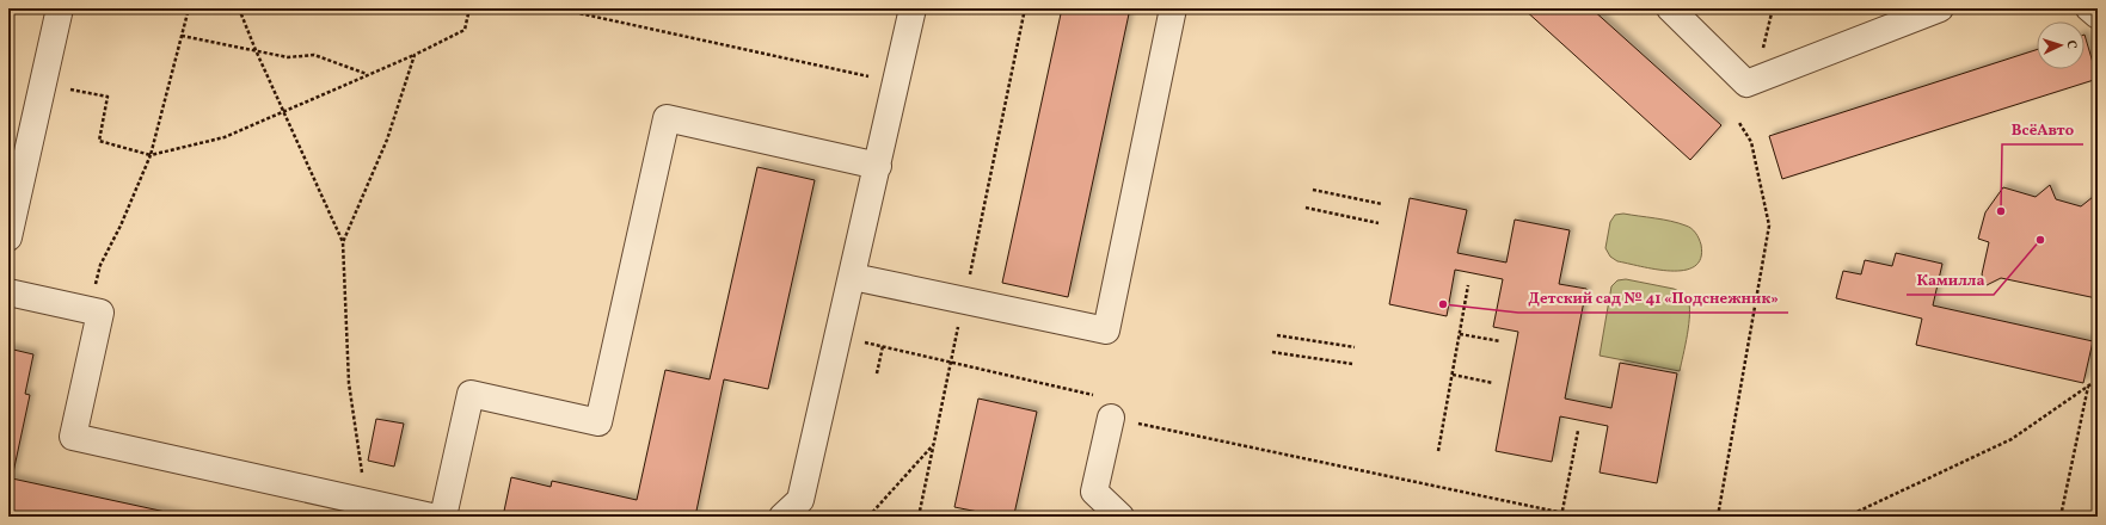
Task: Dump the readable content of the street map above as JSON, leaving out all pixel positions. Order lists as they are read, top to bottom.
{
  "places": ["ВсёАвто", "Камилла", "Детский сад № 41 «Подснежник»"],
  "north": "right"
}
